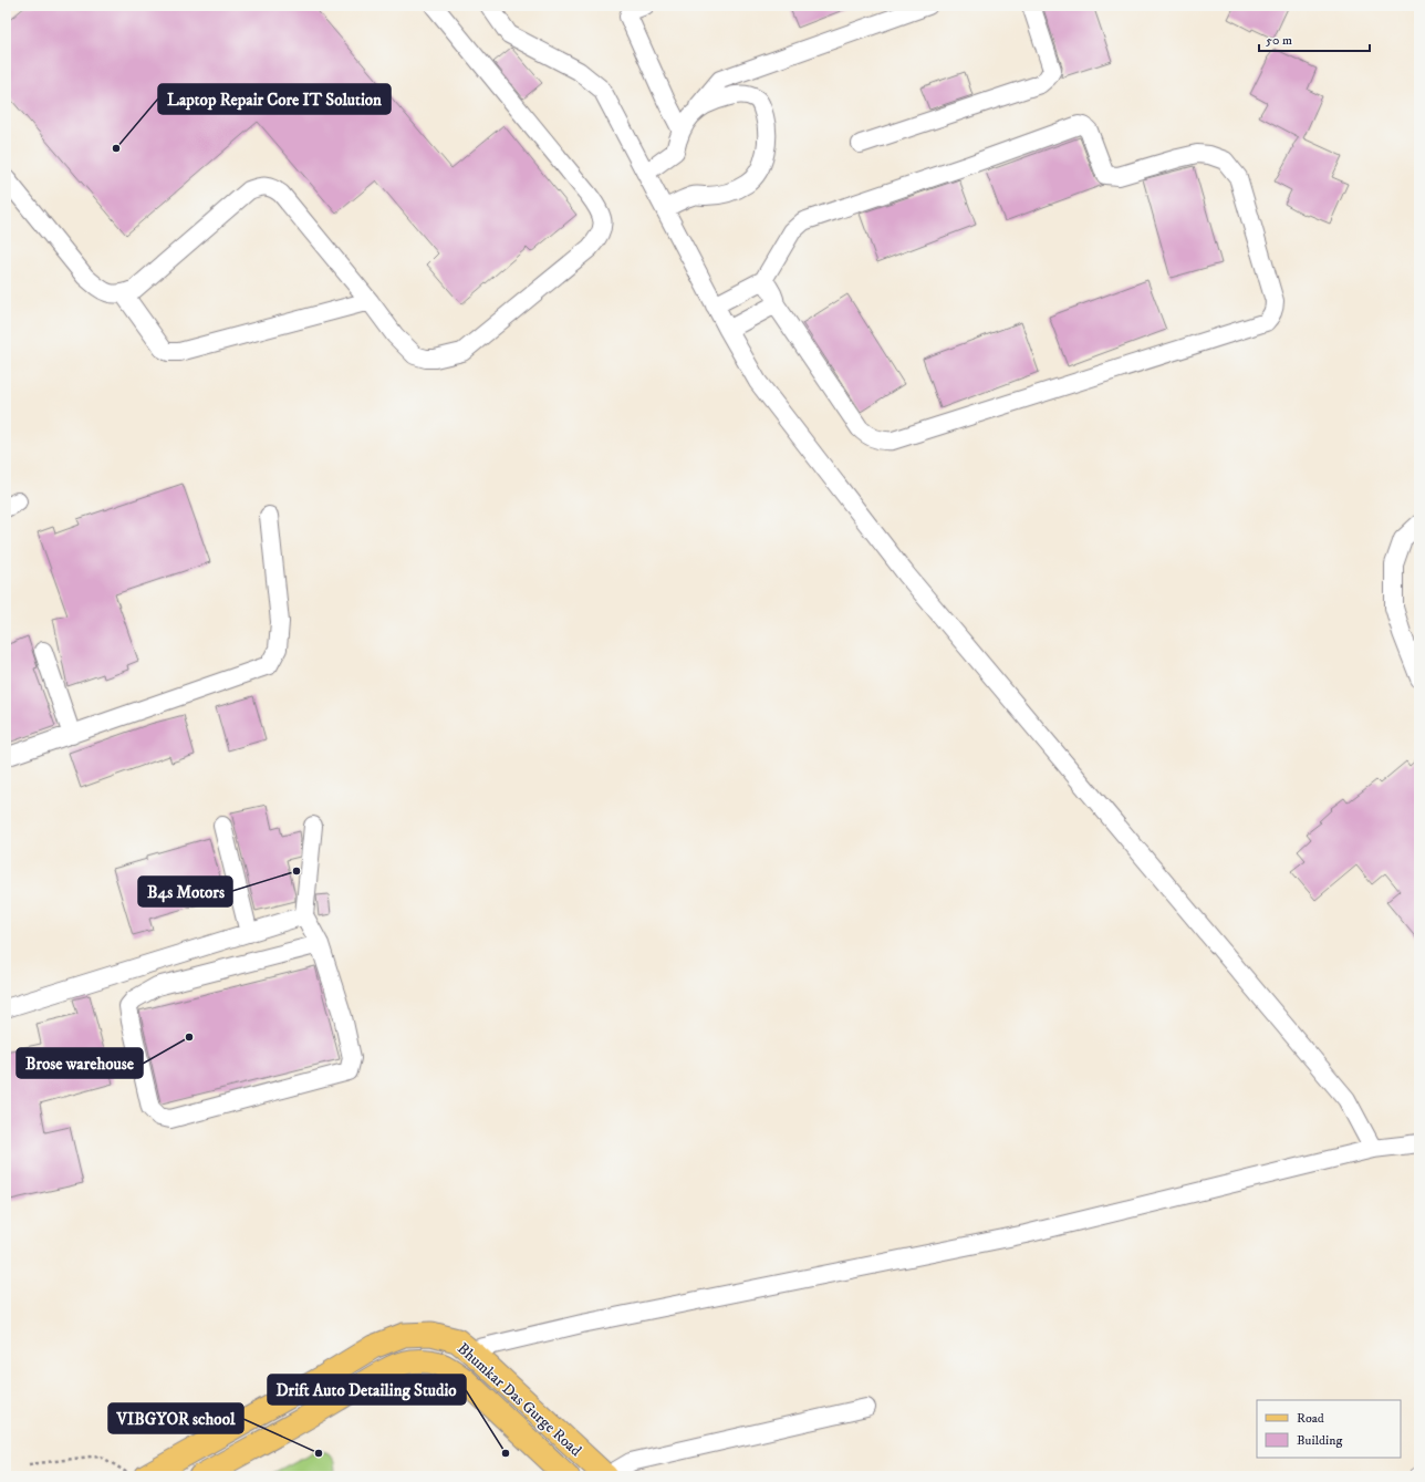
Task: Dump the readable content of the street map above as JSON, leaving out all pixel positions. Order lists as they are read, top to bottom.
{
  "streets": {
    "main road": ["Bhumkar Das Gurge Road"]
  },
  "places": [
    "Laptop Repair Core IT Solution",
    "B4s Motors",
    "Brose warehouse",
    "VIBGYOR school",
    "Drift Auto Detailing Studio"
  ],
  "legend": ["Road", "Building"],
  "scale_bar": "50 m"
}
